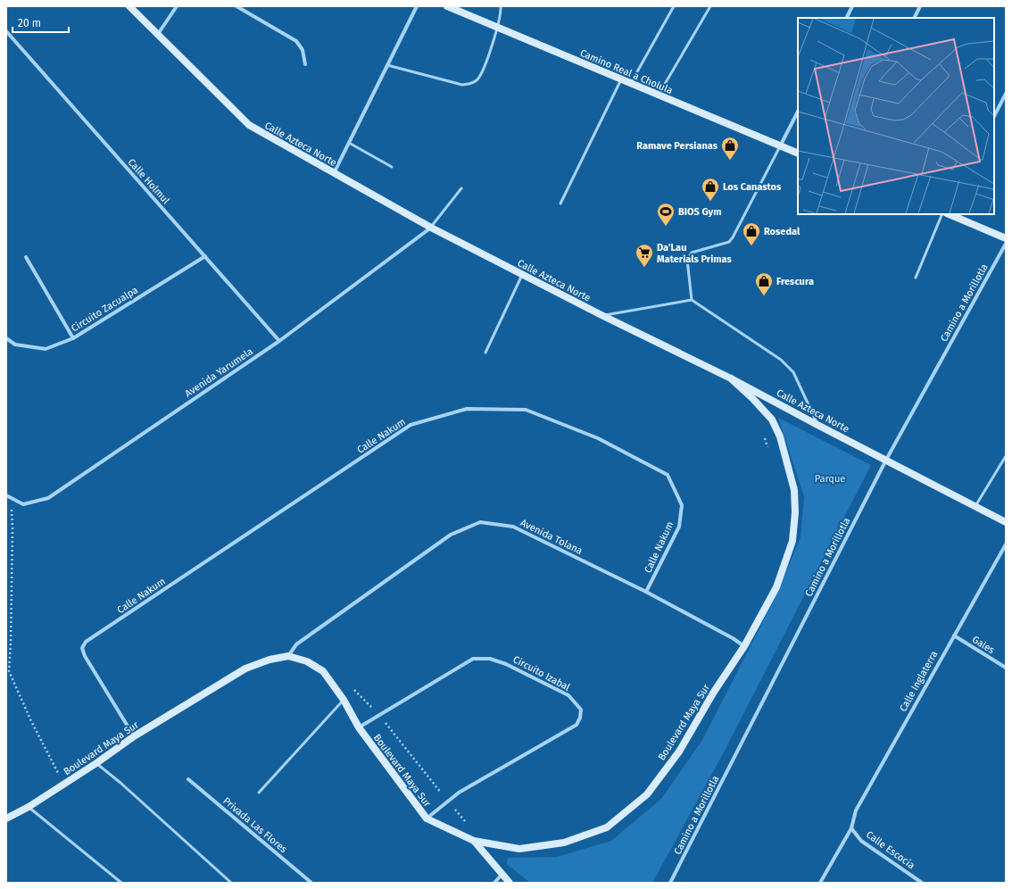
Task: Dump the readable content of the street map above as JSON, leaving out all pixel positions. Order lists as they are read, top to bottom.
{
  "streets": {
    "main road": ["Camino Real a Cholula", "Calle Azteca Norte", "Boulevard Maya Sur"],
    "street": [
      "Calle Holmul",
      "Camino a Morillotla",
      "Circuito Zacualpa",
      "Avenida Yarumela",
      "Calle Nakum",
      "Avenida Tolana",
      "Gales",
      "Circuito Izabal",
      "Calle Inglaterra",
      "Privada Las Flores",
      "Calle Escocia"
    ]
  },
  "crossings": [
    ["Calle Azteca Norte", "Camino a Morillotla"],
    ["Calle Azteca Norte", "Avenida Yarumela"],
    ["Calle Azteca Norte", "Boulevard Maya Sur"],
    ["Calle Holmul", "Circuito Zacualpa"],
    ["Calle Holmul", "Avenida Yarumela"],
    ["Calle Nakum", "Avenida Tolana"],
    ["Calle Nakum", "Boulevard Maya Sur"],
    ["Avenida Tolana", "Boulevard Maya Sur"],
    ["Gales", "Calle Inglaterra"],
    ["Circuito Izabal", "Boulevard Maya Sur"],
    ["Calle Inglaterra", "Calle Escocia"]
  ],
  "parks": ["Parque"],
  "places": {
    "shop": [
      "Ramave Persianas",
      "Los Canastos",
      "Rosedal",
      "Frescura"
    ],
    "sports": ["BIOS Gym"],
    "supermarket": ["Da'Lau Materials Primas"]
  },
  "scale_bar": "20 m"
}
